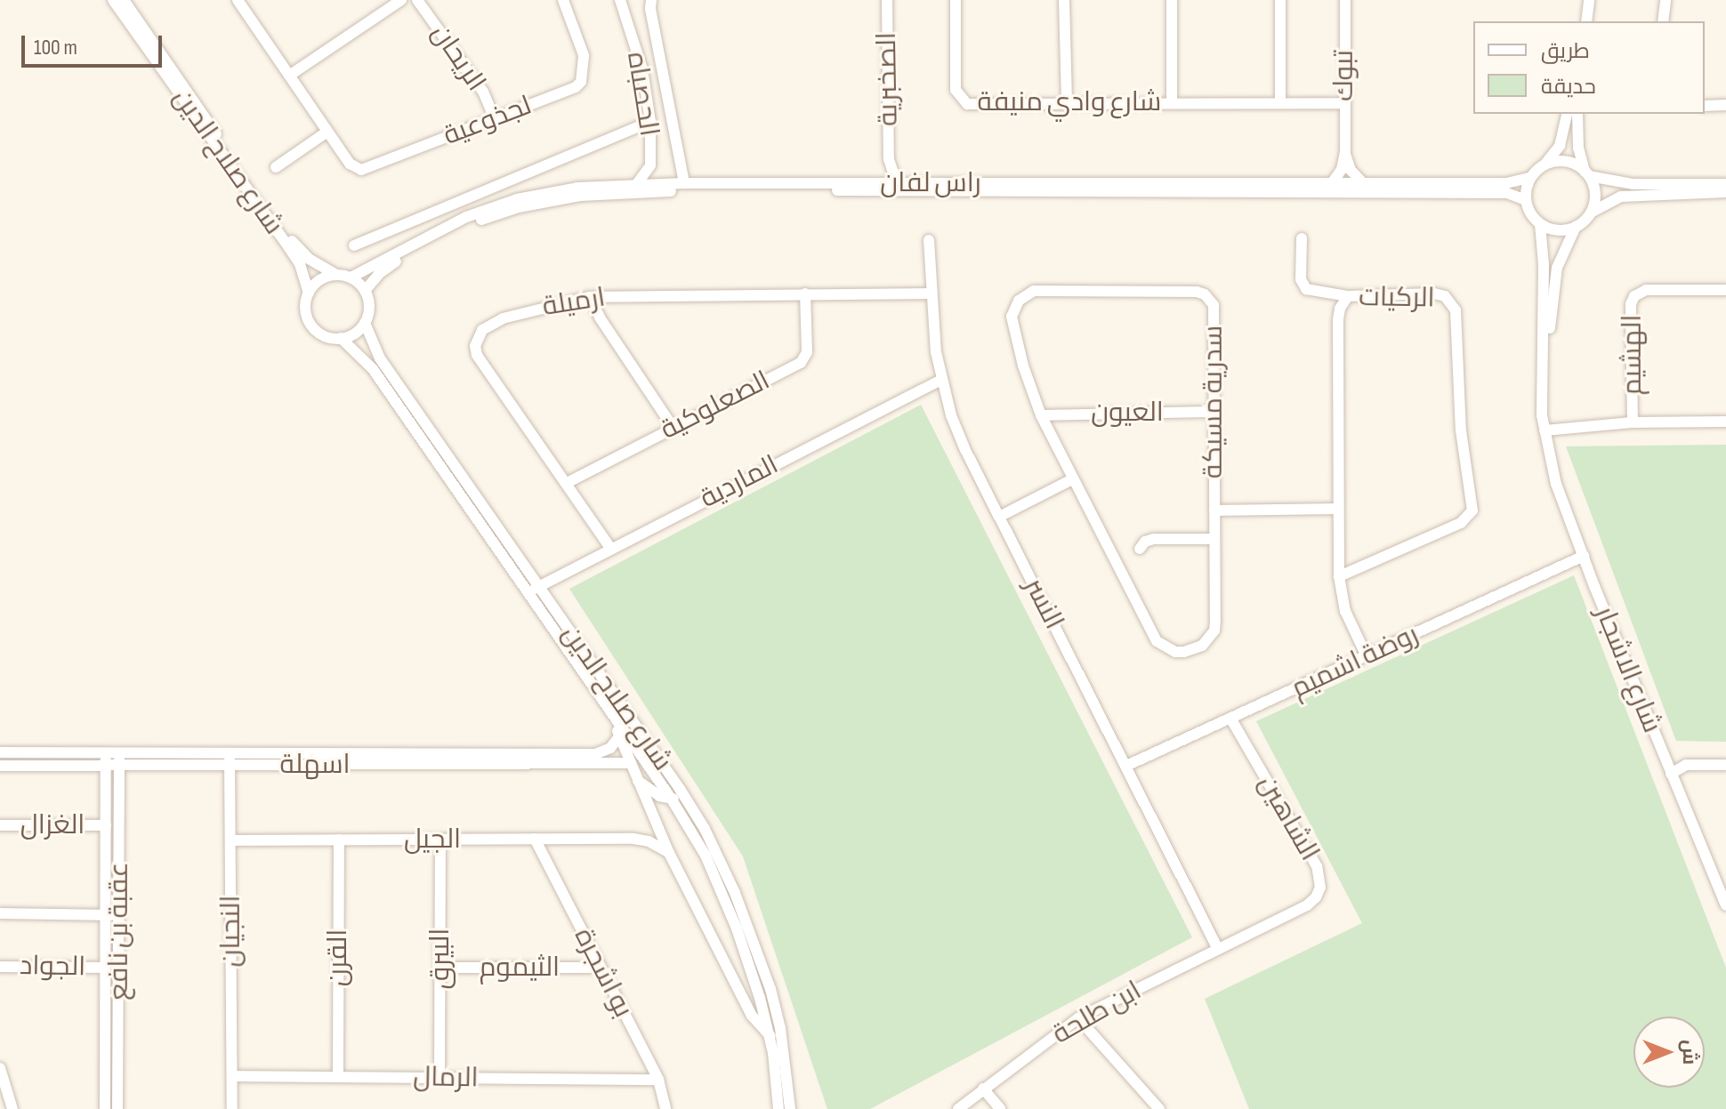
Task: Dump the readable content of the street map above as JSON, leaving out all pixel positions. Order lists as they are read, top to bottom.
{
  "streets": {
    "street": [
      "الريحان",
      "تبوك",
      "الصخبرية",
      "الحصباه",
      "شارع وادي منيفة",
      "لجذوعية",
      "شارع صلاح الدين",
      "راس لفان",
      "الركيات",
      "ارميلة",
      "الهشيم",
      "سدرية مسيكة",
      "الصعلوكية",
      "العيون",
      "الماردية",
      "النسر",
      "روضة اشميم",
      "شارع الاشجار",
      "اسهلة",
      "الشاهين",
      "الغزال",
      "الجيل",
      "عقبة بن نافع",
      "النجيان",
      "القرن",
      "البيرق",
      "الجواد",
      "الثيموم",
      "بو اشجرة",
      "ابن طلحة",
      "الرمال"
    ]
  },
  "crossings": [
    ["الريحان", "لجذوعية"],
    ["تبوك", "شارع وادي منيفة"],
    ["تبوك", "راس لفان"],
    ["الصخبرية", "راس لفان"],
    ["الحصباه", "راس لفان"],
    ["شارع صلاح الدين", "راس لفان"],
    ["شارع صلاح الدين", "الماردية"],
    ["شارع صلاح الدين", "اسهلة"],
    ["شارع صلاح الدين", "الجيل"],
    ["راس لفان", "شارع الاشجار"],
    ["الركيات", "سدرية مسيكة"],
    ["الركيات", "روضة اشميم"],
    ["ارميلة", "الصعلوكية"],
    ["ارميلة", "الماردية"],
    ["ارميلة", "النسر"],
    ["سدرية مسيكة", "العيون"],
    ["الماردية", "النسر"],
    ["النسر", "روضة اشميم"],
    ["النسر", "الشاهين"],
    ["النسر", "ابن طلحة"],
    ["روضة اشميم", "شارع الاشجار"],
    ["روضة اشميم", "الشاهين"],
    ["اسهلة", "عقبة بن نافع"],
    ["اسهلة", "النجيان"],
    ["الشاهين", "ابن طلحة"],
    ["الغزال", "عقبة بن نافع"],
    ["الجيل", "النجيان"],
    ["الجيل", "القرن"],
    ["الجيل", "البيرق"],
    ["الجيل", "بو اشجرة"],
    ["عقبة بن نافع", "الجواد"],
    ["النجيان", "الرمال"],
    ["القرن", "الرمال"],
    ["البيرق", "الثيموم"],
    ["البيرق", "الرمال"],
    ["الثيموم", "بو اشجرة"],
    ["بو اشجرة", "الرمال"]
  ],
  "legend": ["طريق", "حديقة"],
  "scale_bar": "100 m",
  "north": "right"
}
